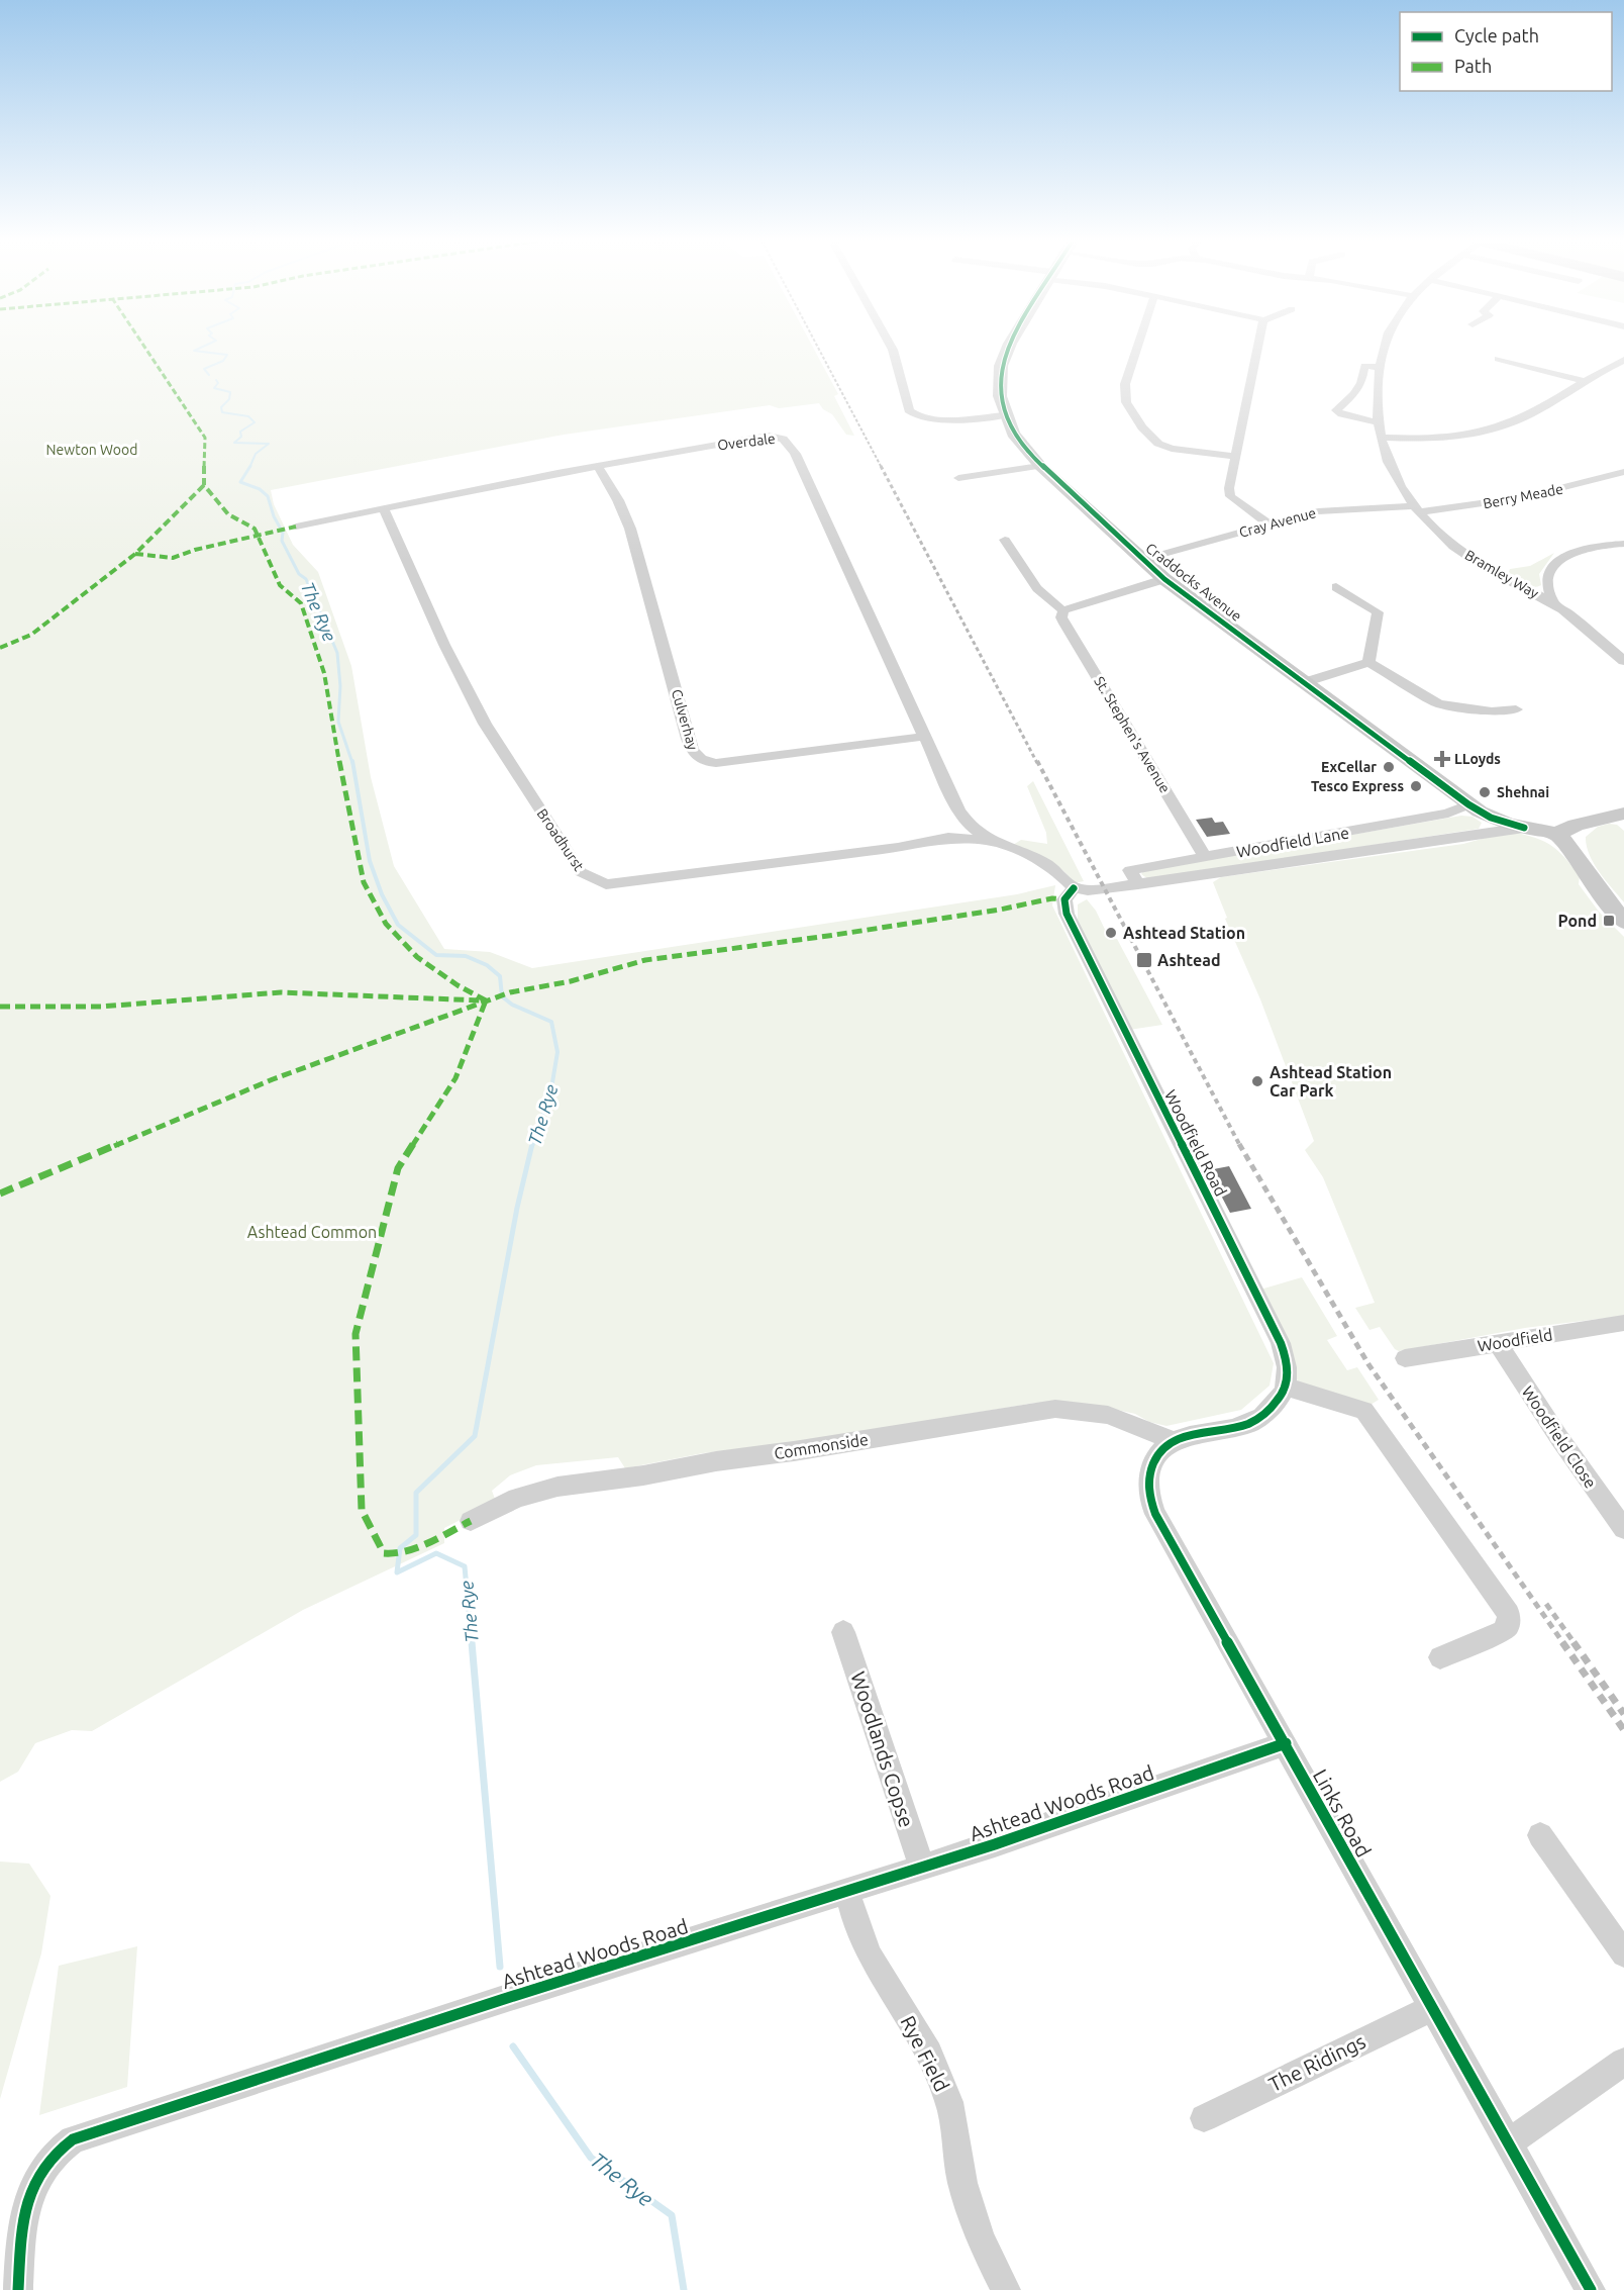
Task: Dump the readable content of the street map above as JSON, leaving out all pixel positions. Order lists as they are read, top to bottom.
{
  "streets": {
    "street": [
      "Overdale",
      "Berry Meade",
      "Cray Avenue",
      "Bramley Way",
      "Craddocks Avenue",
      "Culverhay",
      "St. Stephen's Avenue",
      "Broadhurst",
      "Woodfield Lane",
      "Woodfield Road",
      "Woodfield",
      "Woodfield Close",
      "Commonside",
      "Woodlands Copse",
      "Ashtead Woods Road",
      "Links Road",
      "Rye Field",
      "The Ridings"
    ]
  },
  "crossings": [
    ["Overdale", "Culverhay"],
    ["Overdale", "Broadhurst"],
    ["Berry Meade", "Cray Avenue"],
    ["Berry Meade", "Bramley Way"],
    ["Cray Avenue", "Bramley Way"],
    ["Cray Avenue", "Craddocks Avenue"],
    ["Craddocks Avenue", "Woodfield Lane"],
    ["St. Stephen's Avenue", "Woodfield Lane"],
    ["Broadhurst", "Woodfield Lane"],
    ["Broadhurst", "Woodfield Road"],
    ["Woodfield Lane", "Woodfield Road"],
    ["Woodfield", "Woodfield Close"],
    ["Commonside", "Links Road"],
    ["Woodlands Copse", "Ashtead Woods Road"],
    ["Ashtead Woods Road", "Links Road"],
    ["Ashtead Woods Road", "Rye Field"],
    ["Links Road", "The Ridings"]
  ],
  "water": ["The Rye"],
  "parks": ["Newton Wood", "Ashtead Common"],
  "places": {
    "health": ["LLoyds"],
    "other": [
      "ExCellar",
      "Tesco Express",
      "Shehnai",
      "Ashtead Station",
      "Ashtead Station Car Park"
    ],
    "transit": ["Pond", "Ashtead"]
  },
  "legend": ["Cycle path", "Path"]
}
